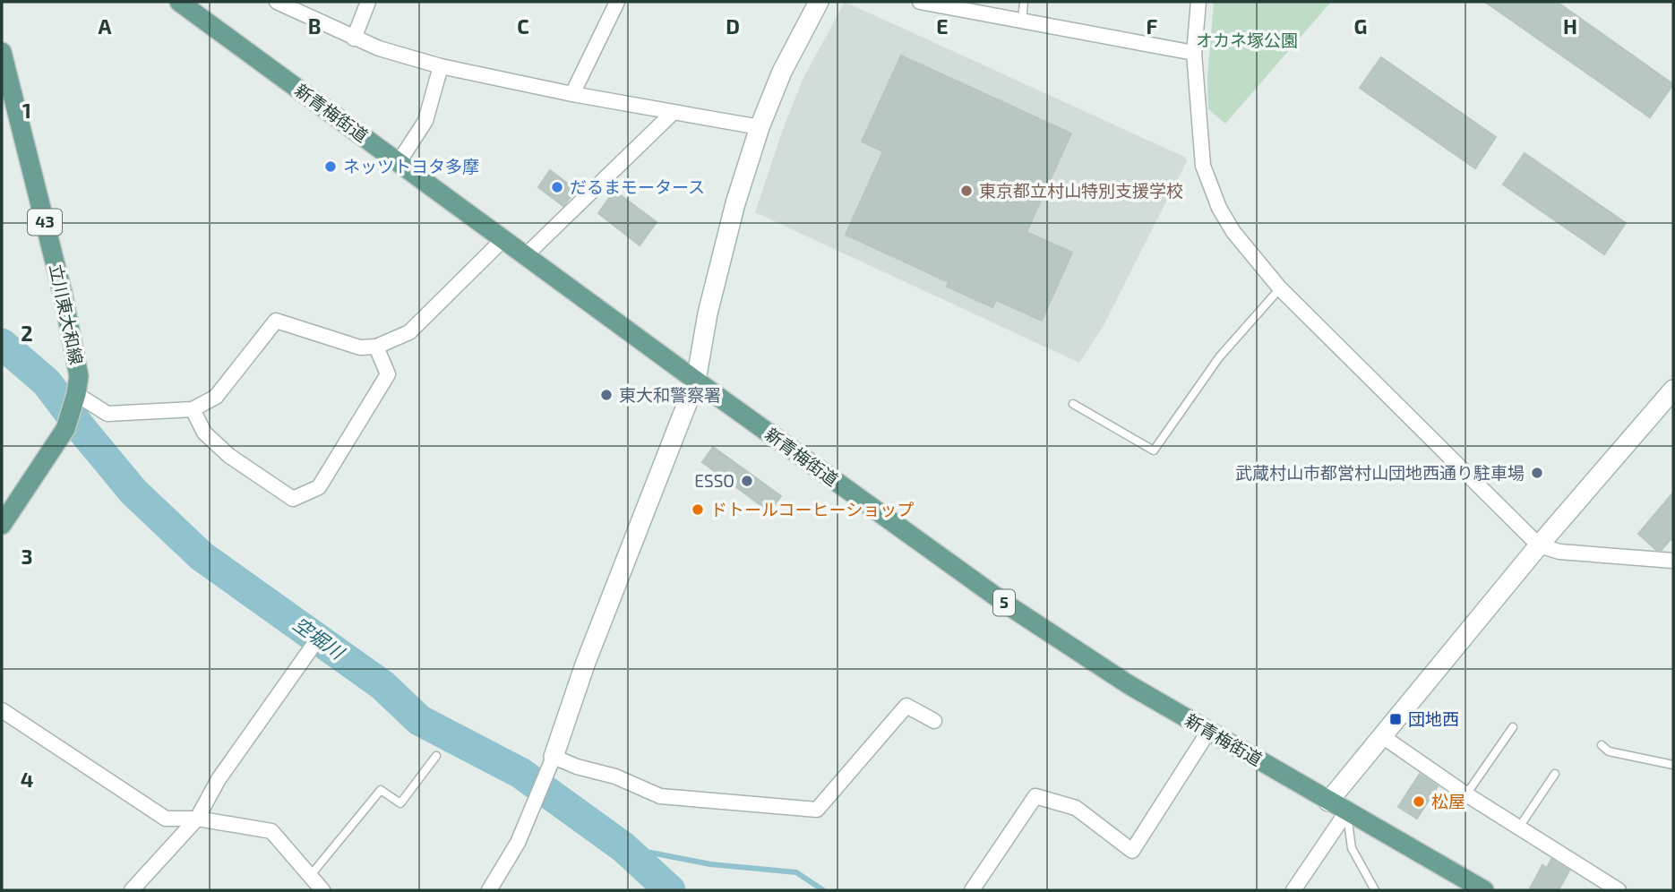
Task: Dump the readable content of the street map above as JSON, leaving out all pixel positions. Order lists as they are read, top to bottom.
{
  "streets": {
    "main road": [
      "新青梅街道",
      "43",
      "立川東大和線",
      "5"
    ]
  },
  "water": ["空堀川"],
  "parks": ["オカネ塚公園"],
  "places": {
    "other": [
      "ネッツトヨタ多摩",
      "だるまモータース",
      "東京都立村山特別支援学校",
      "東大和警察署",
      "武蔵村山市都営村山団地西通り駐車場",
      "ESSO",
      "ドトールコーヒーショップ",
      "松屋"
    ],
    "transit": ["団地西"]
  },
  "grid": {
    "columns": [
      "A",
      "B",
      "C",
      "D",
      "E",
      "F",
      "G",
      "H"
    ],
    "rows": [
      "1",
      "2",
      "3",
      "4"
    ]
  }
}
